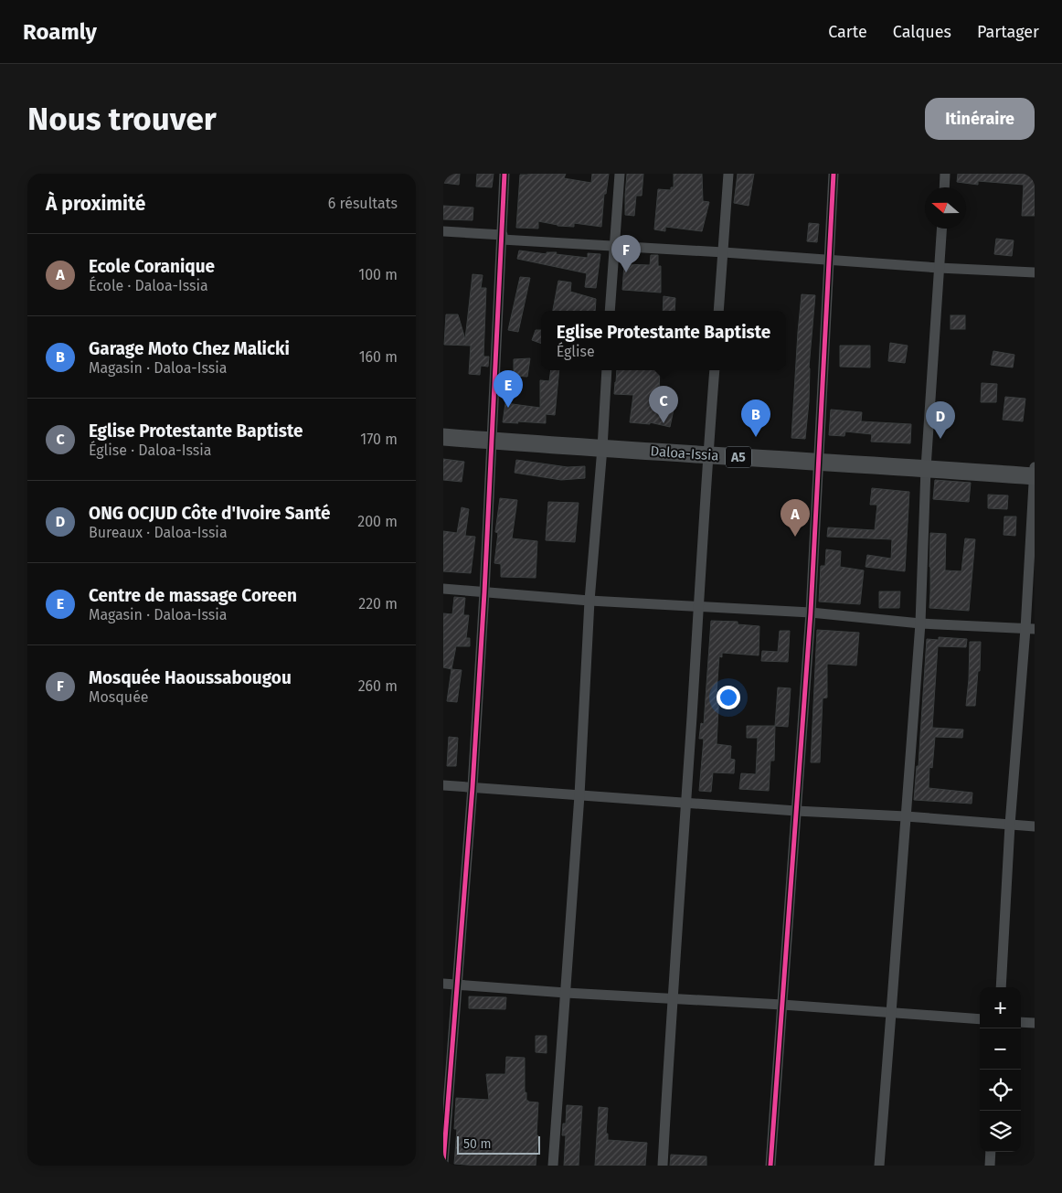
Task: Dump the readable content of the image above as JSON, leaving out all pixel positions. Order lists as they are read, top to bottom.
{
  "streets": {
    "main road": ["Daloa-Issia", "A5"]
  },
  "scale_bar": "50 m",
  "north": "left",
  "page": {
    "header": "Roamly",
    "nav": ["Carte", "Calques", "Partager"],
    "buttons": "Itinéraire",
    "title": "Nous trouver",
    "heading": ["À proximité", "6 résultats"],
    "list": [
      {
        "mark": "A",
        "name": "Ecole Coranique",
        "note": "École · Daloa-Issia",
        "value": "100 m"
      },
      {
        "mark": "B",
        "name": "Garage Moto Chez Malicki",
        "note": "Magasin · Daloa-Issia",
        "value": "160 m"
      },
      {
        "mark": "C",
        "name": "Eglise Protestante Baptiste",
        "note": "Église · Daloa-Issia",
        "value": "170 m"
      },
      {
        "mark": "D",
        "name": "ONG OCJUD Côte d'Ivoire Santé",
        "note": "Bureaux · Daloa-Issia",
        "value": "200 m"
      },
      {
        "mark": "E",
        "name": "Centre de massage Coreen",
        "note": "Magasin · Daloa-Issia",
        "value": "220 m"
      },
      {
        "mark": "F",
        "name": "Mosquée Haoussabougou",
        "note": "Mosquée",
        "value": "260 m"
      }
    ],
    "pins": [
      "F",
      "E",
      "C",
      "B",
      "D",
      "A"
    ],
    "popup": ["Eglise Protestante Baptiste", "Église"],
    "map_buttons": ["+", "−"],
    "scale": "50 m"
  }
}
